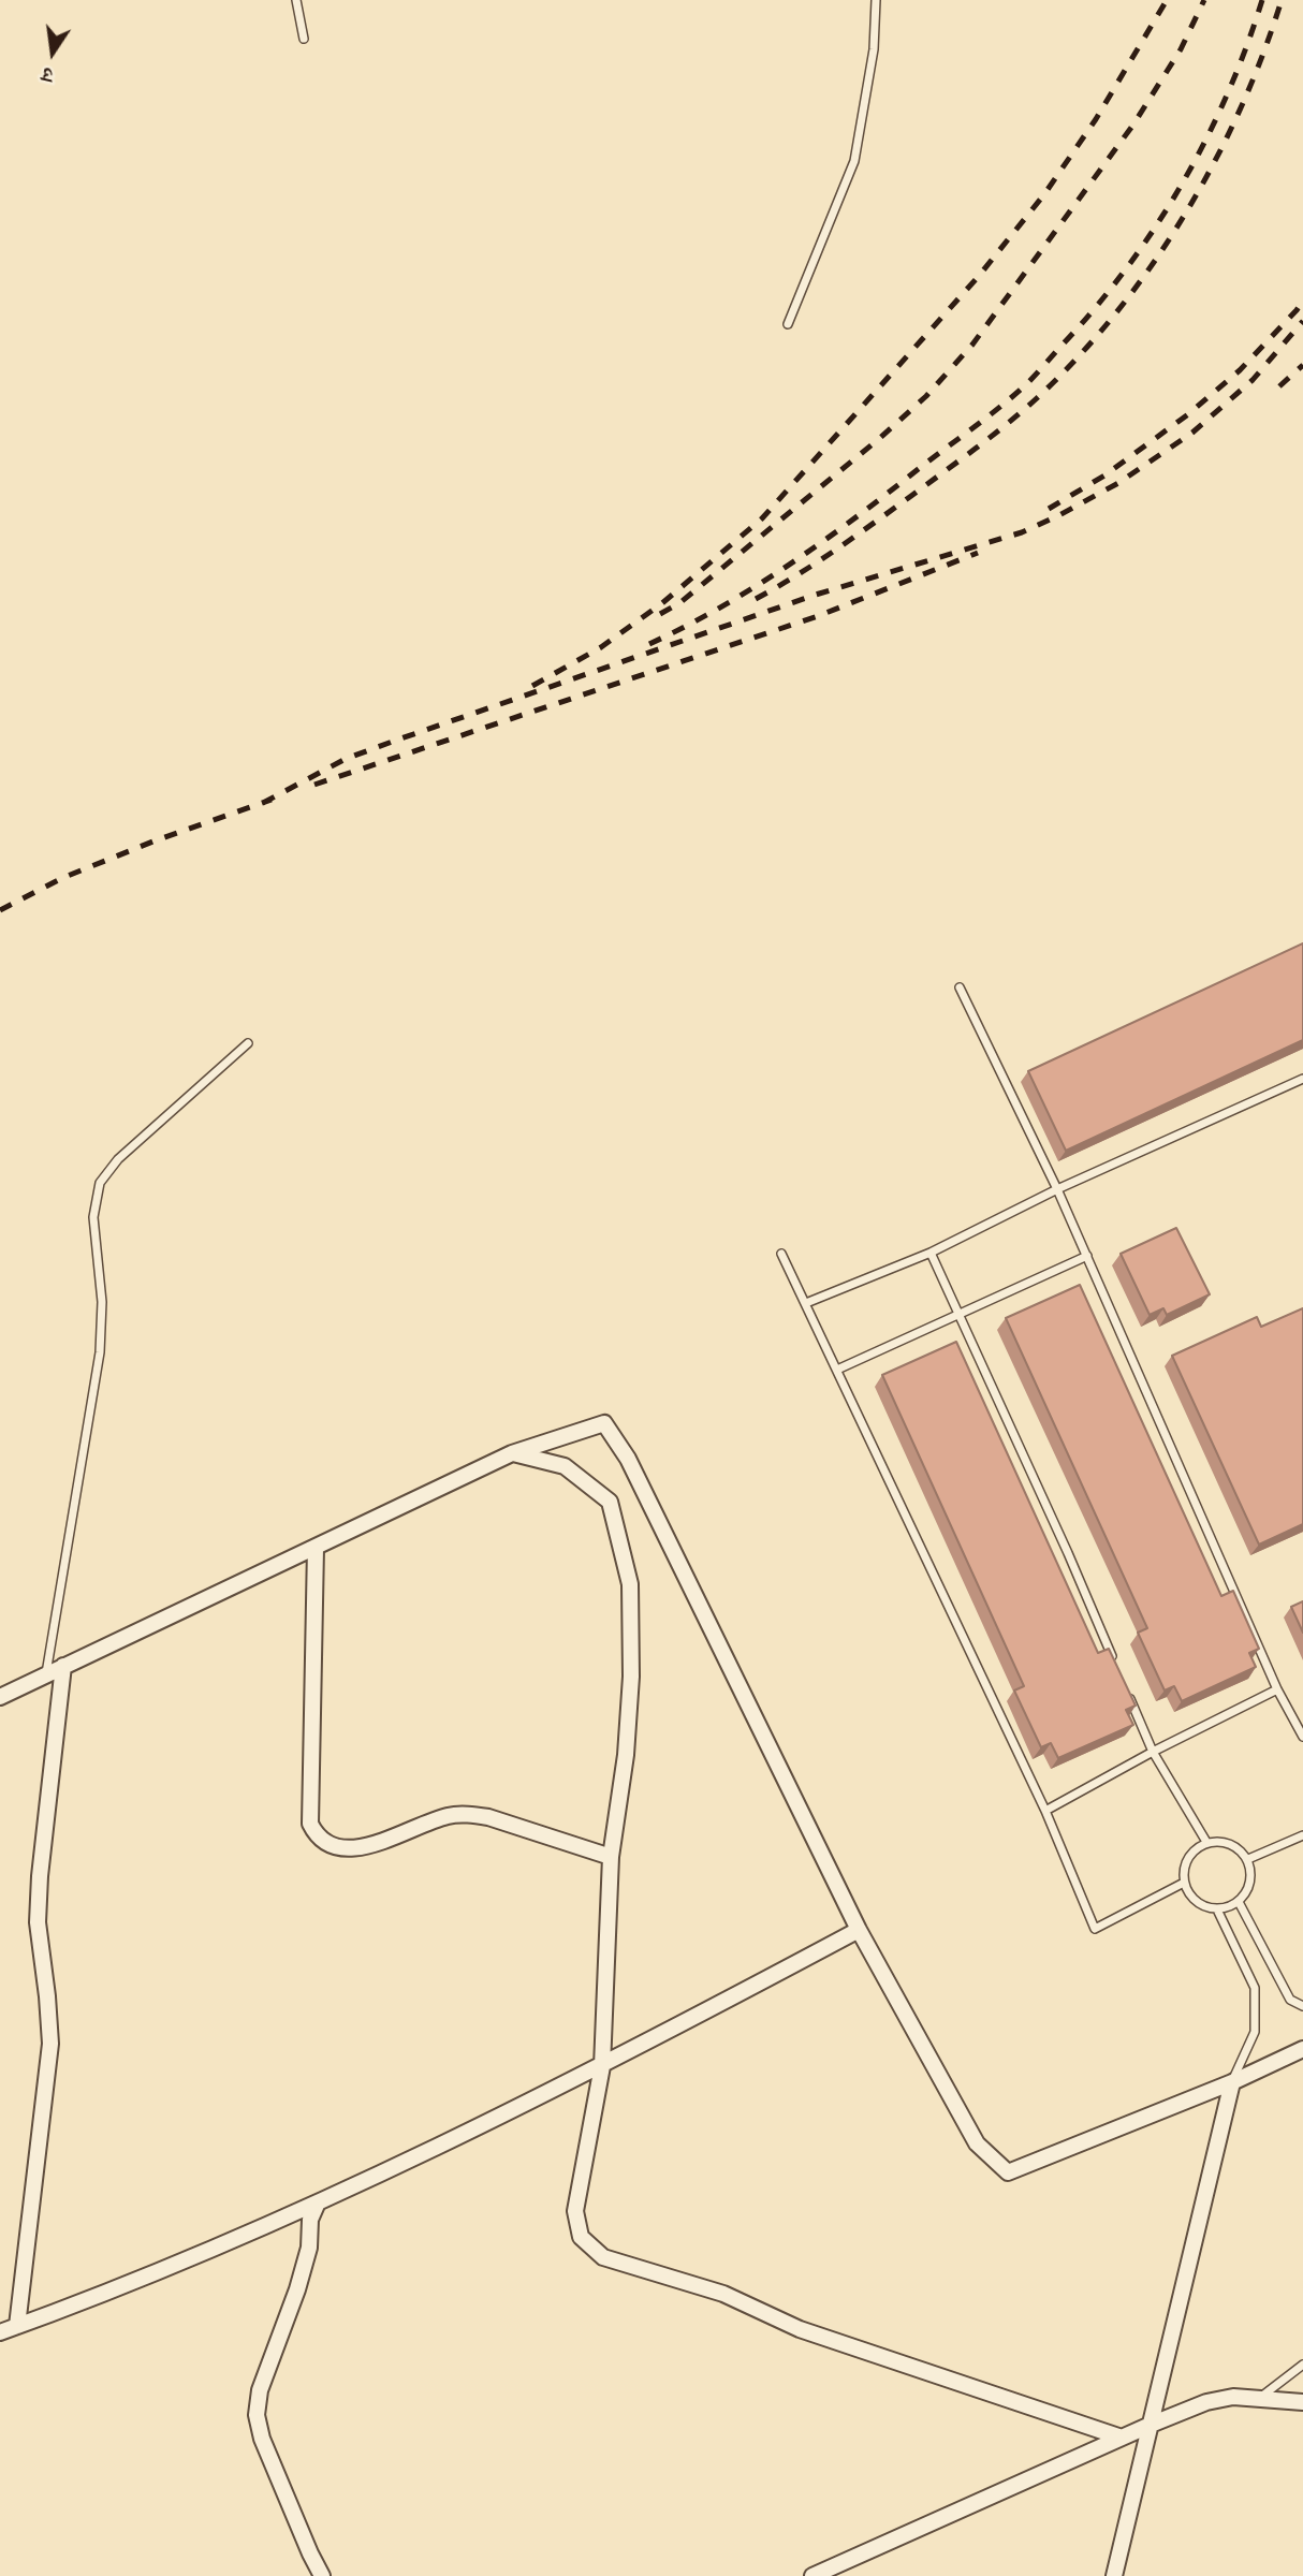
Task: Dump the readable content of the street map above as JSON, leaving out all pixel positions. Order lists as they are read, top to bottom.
{
  "north": "bottom"
}
